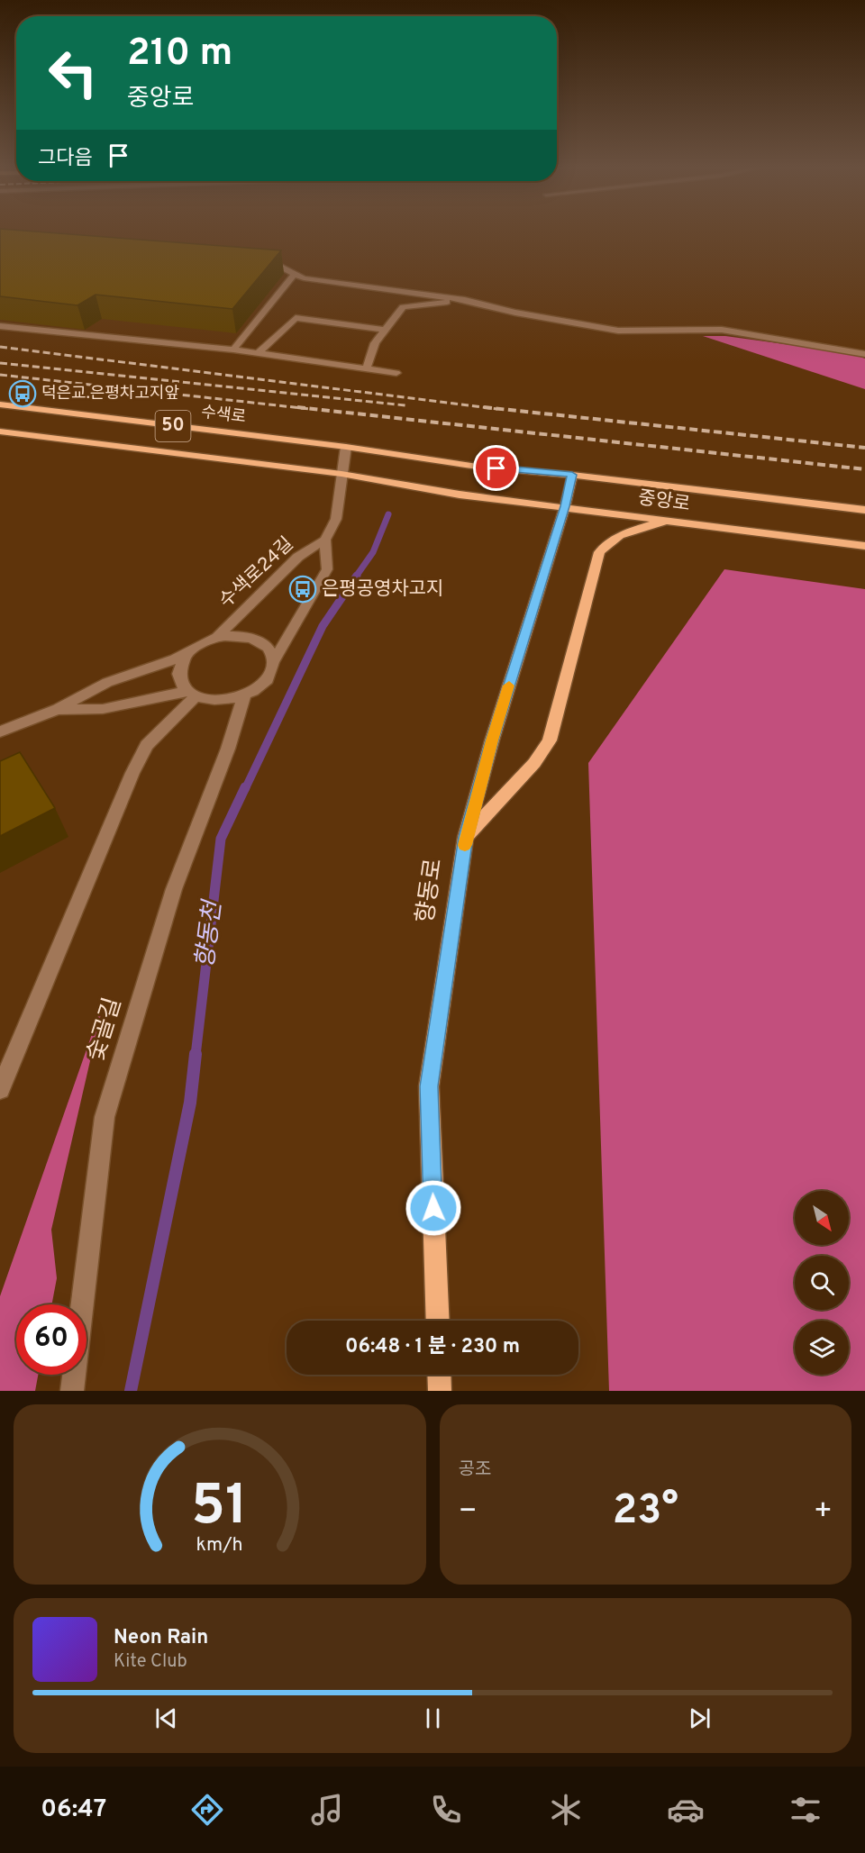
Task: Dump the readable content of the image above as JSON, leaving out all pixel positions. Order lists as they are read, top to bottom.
{
  "streets": {
    "main road": [
      "수색로",
      "50",
      "중앙로",
      "향동로"
    ],
    "street": ["수색로24길", "숯골길"]
  },
  "crossings": [
    ["수색로", "중앙로"],
    ["수색로", "수색로24길"],
    ["50", "중앙로"],
    ["50", "수색로24길"],
    ["중앙로", "수색로24길"],
    ["중앙로", "향동로"],
    ["수색로24길", "숯골길"]
  ],
  "water": ["향동천"],
  "places": {
    "bus stop": ["덕은교.은평차고지앞", "은평공영차고지"]
  },
  "north": "bottom right",
  "page": {
    "turn": ["210 m", "중앙로"],
    "then": "그다음",
    "limit": "60",
    "trip": "06:48 · 1 분 · 230 m",
    "tile": "공조",
    "heat": ["−", "23°", "+"],
    "song": ["Neon Rain", "Kite Club"],
    "tabs": "06:47",
    "gauge": ["51", "km/h"]
  }
}
